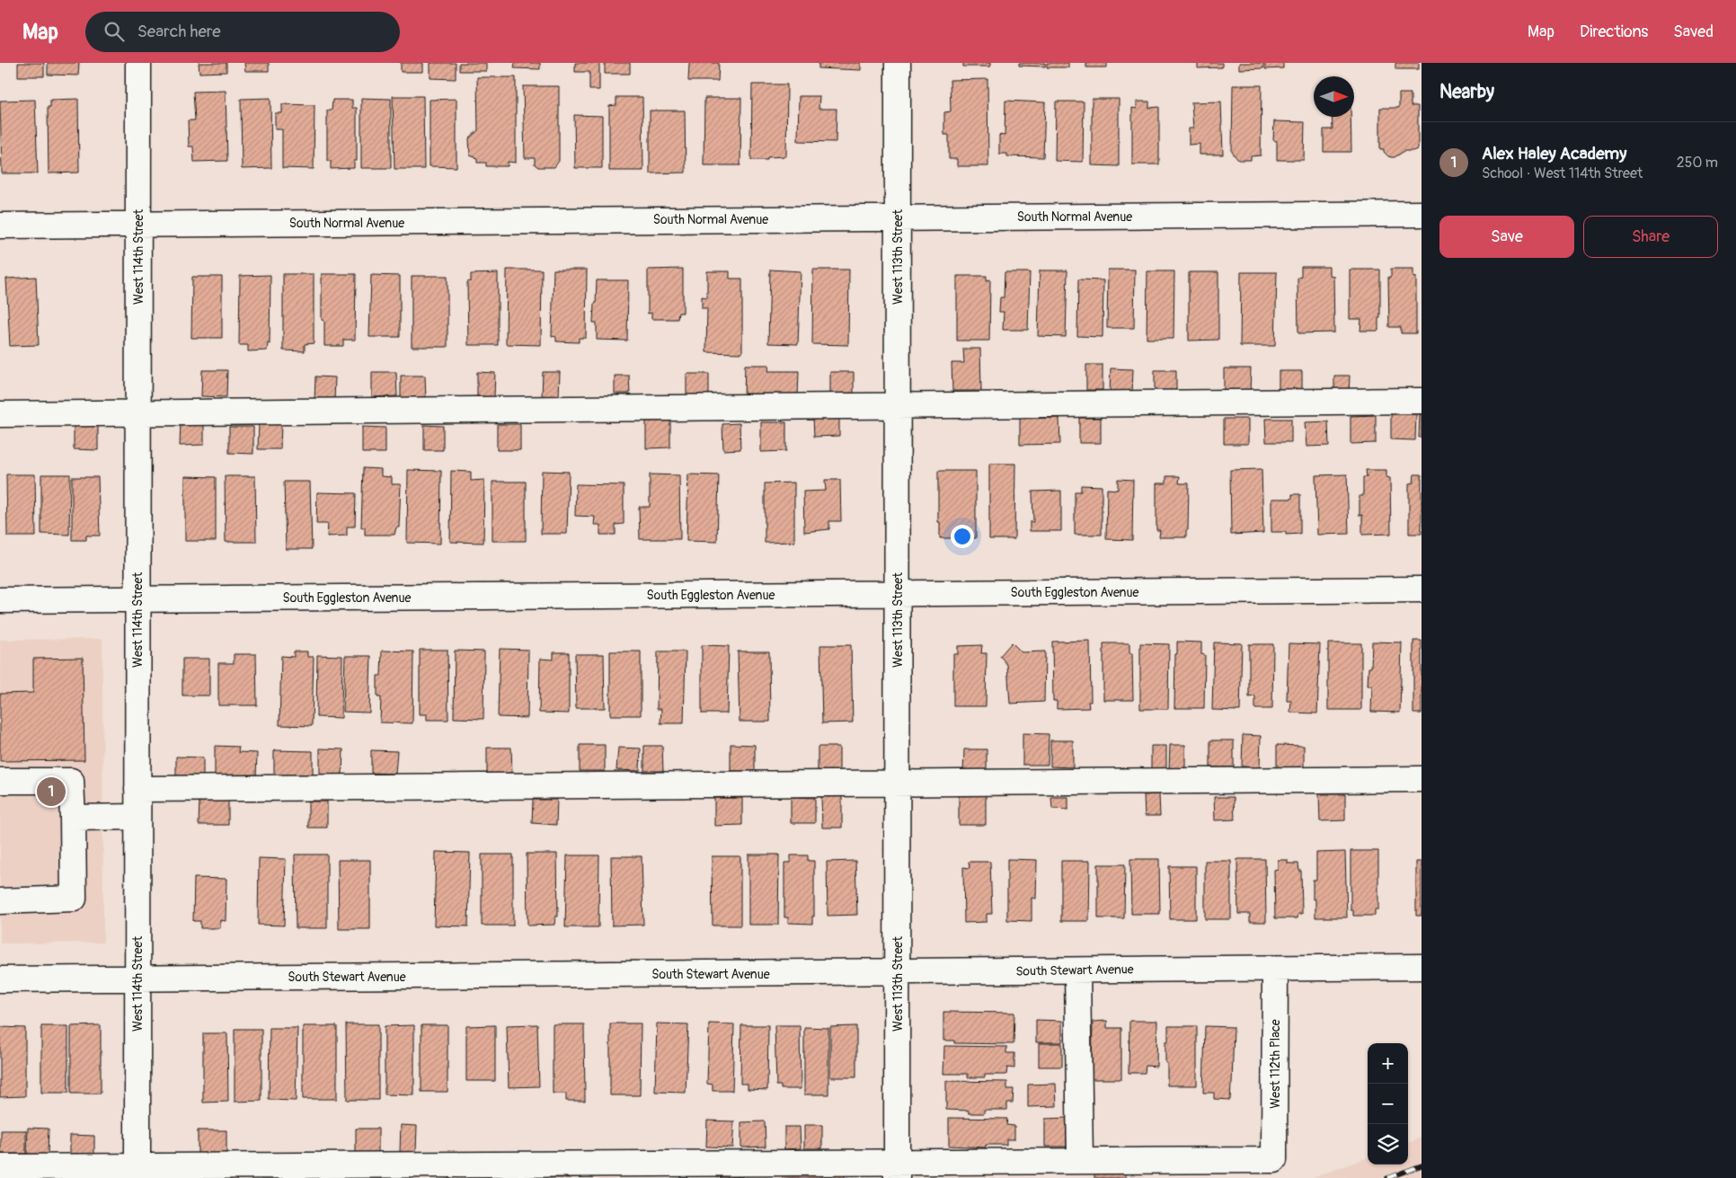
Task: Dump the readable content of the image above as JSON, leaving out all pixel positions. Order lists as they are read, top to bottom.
{
  "streets": {
    "street": [
      "South Normal Avenue",
      "West 114th Street",
      "West 113th Street",
      "South Eggleston Avenue",
      "South Stewart Avenue",
      "West 112th Place"
    ]
  },
  "crossings": [
    ["South Normal Avenue", "West 114th Street"],
    ["South Normal Avenue", "West 113th Street"],
    ["West 114th Street", "South Eggleston Avenue"],
    ["West 114th Street", "South Stewart Avenue"],
    ["West 113th Street", "South Eggleston Avenue"],
    ["West 113th Street", "South Stewart Avenue"],
    ["South Stewart Avenue", "West 112th Place"]
  ],
  "north": "right",
  "page": {
    "header": "Map",
    "search": "Search here",
    "nav": ["Map", "Directions", "Saved"],
    "heading": "Nearby",
    "list": [
      {
        "mark": "1",
        "name": "Alex Haley Academy",
        "note": "School · West 114th Street",
        "value": "250 m"
      }
    ],
    "buttons": ["Save", "Share"],
    "pins": "1",
    "map_buttons": ["+", "−"]
  }
}
